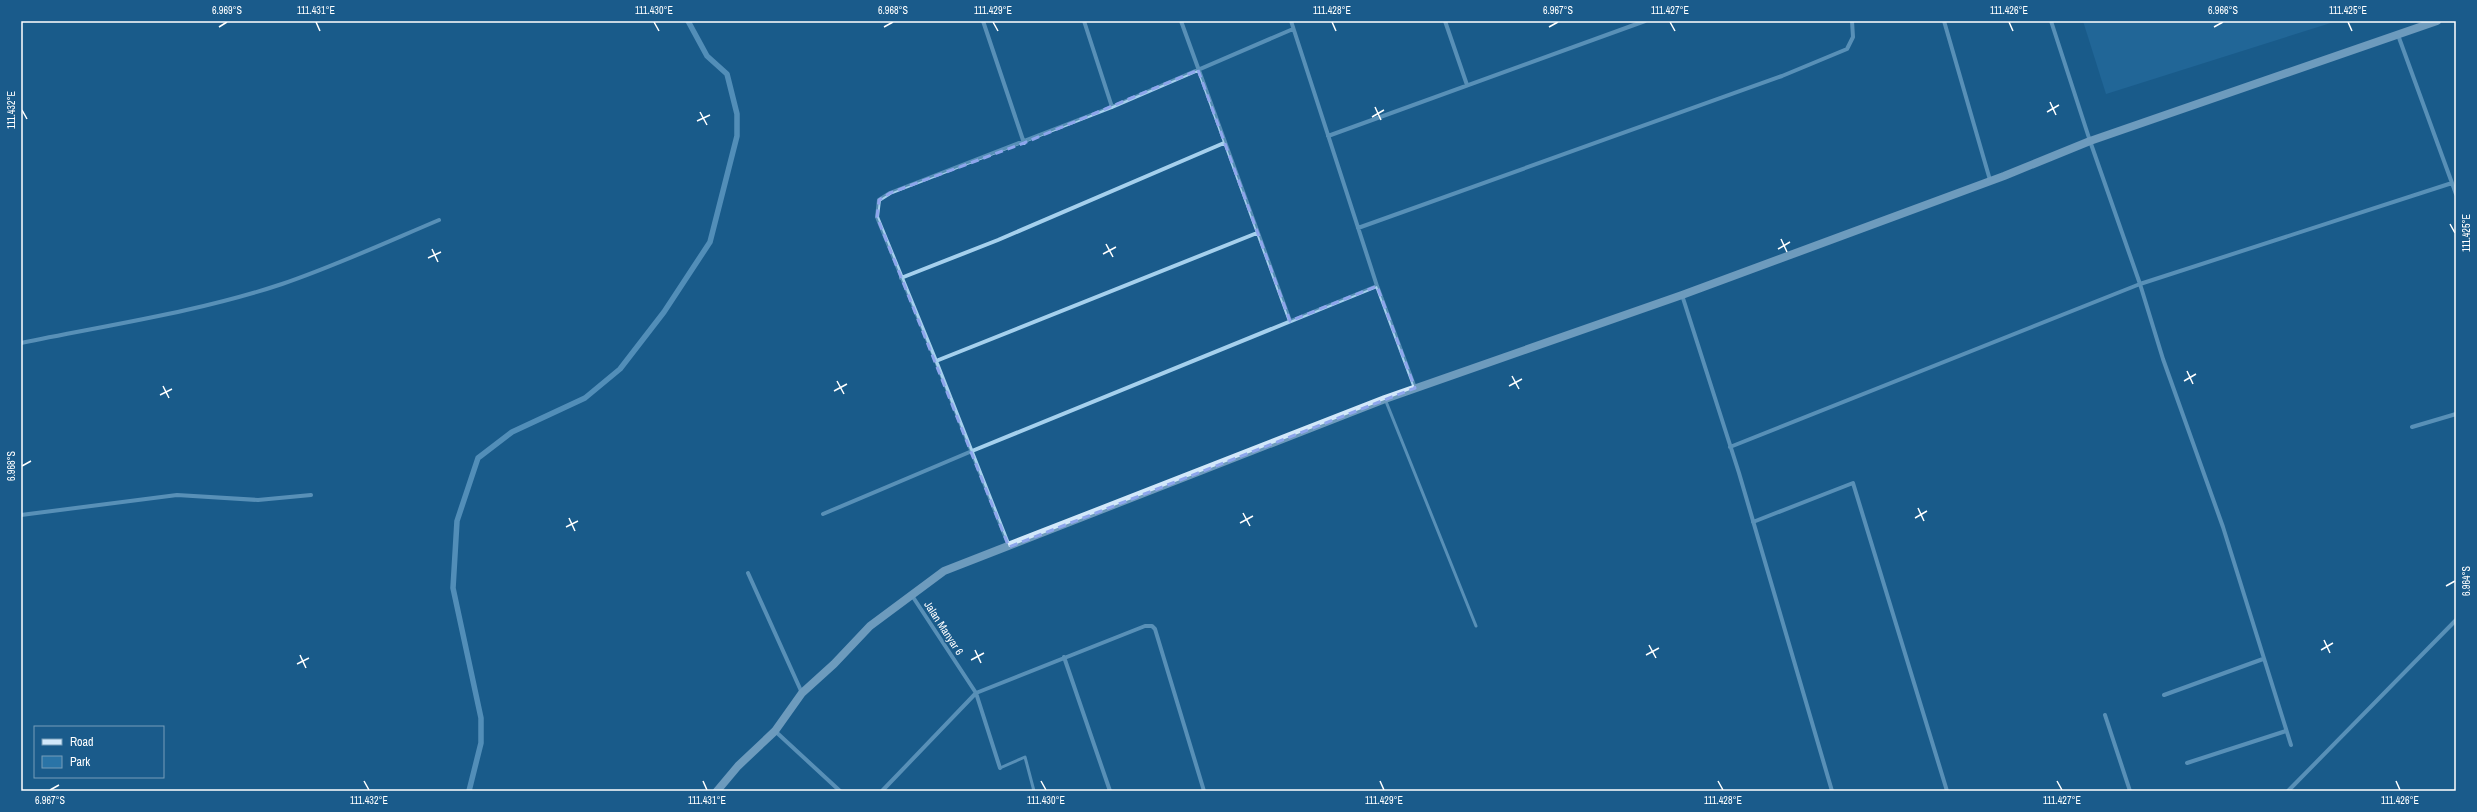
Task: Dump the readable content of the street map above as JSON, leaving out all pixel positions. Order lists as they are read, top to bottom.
{
  "streets": {
    "street": ["Jalan Manyar 6"]
  },
  "legend": ["Road", "Park"],
  "coordinates": [
    "6.969°S",
    "111.431°E",
    "111.430°E",
    "6.968°S",
    "111.429°E",
    "111.428°E",
    "6.967°S",
    "111.427°E",
    "111.426°E",
    "6.966°S",
    "111.425°E",
    "111.432°E",
    "6.964°S"
  ]
}
